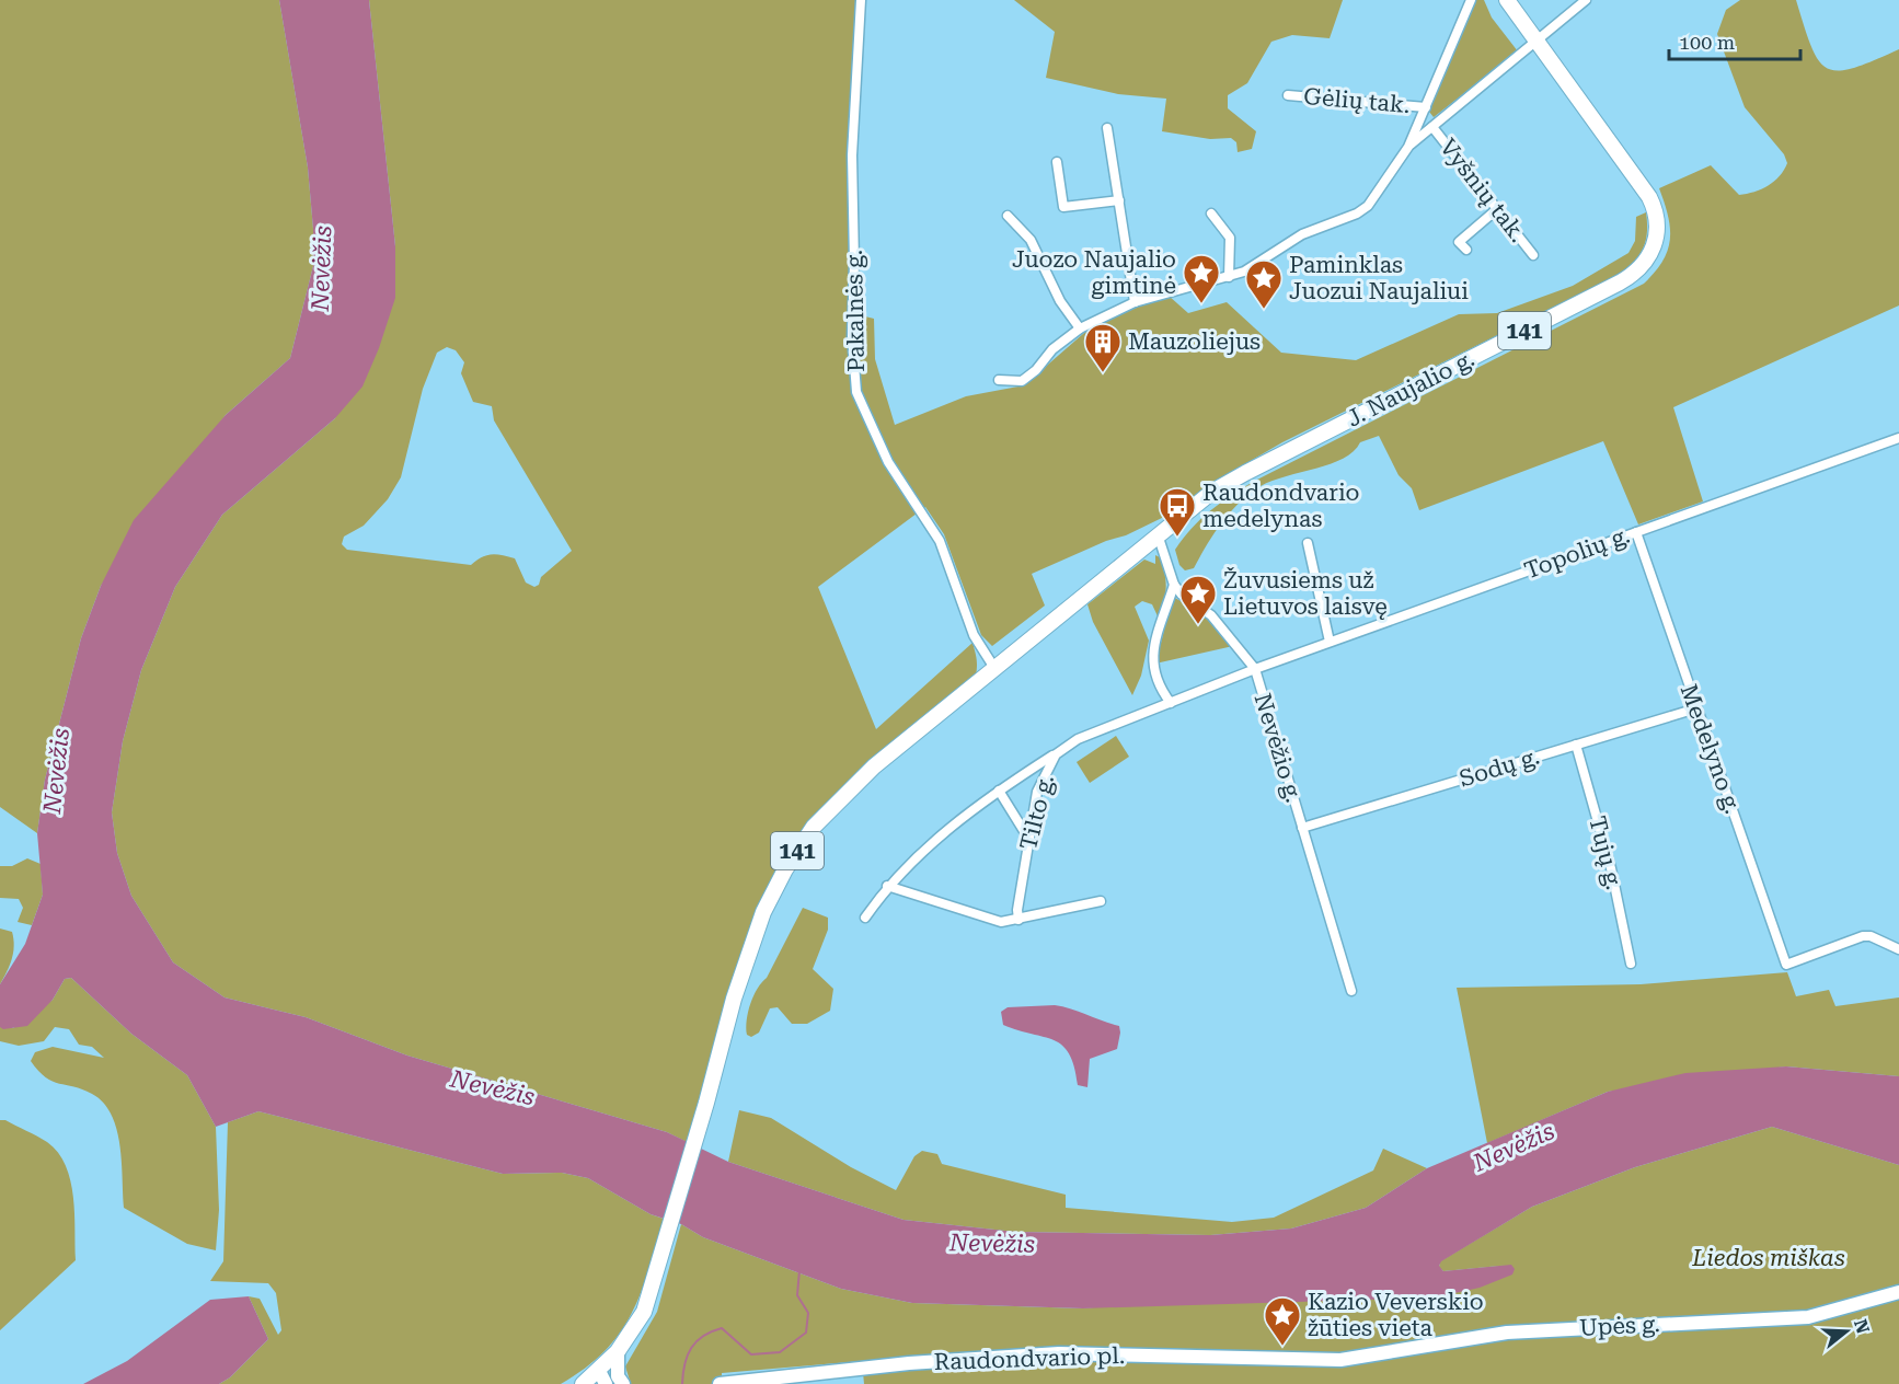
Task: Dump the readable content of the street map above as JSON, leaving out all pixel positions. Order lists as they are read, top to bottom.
{
  "streets": {
    "main road": [
      "141",
      "J. Naujalio g.",
      "Upės g.",
      "Raudondvario pl."
    ],
    "street": [
      "Gėlių tak.",
      "Vyšnių tak.",
      "Pakalnės g.",
      "Topolių g.",
      "Nevėžio g.",
      "Medelyno g.",
      "Sodų g.",
      "Tilto g.",
      "Tujų g."
    ]
  },
  "crossings": [
    ["Pakalnės g.", "141"],
    ["Pakalnės g.", "J. Naujalio g."],
    ["141", "J. Naujalio g."],
    ["Topolių g.", "Nevėžio g."],
    ["Topolių g.", "Medelyno g."],
    ["Topolių g.", "Tilto g."],
    ["Nevėžio g.", "Sodų g."],
    ["Nevėžio g.", "Tilto g."],
    ["Medelyno g.", "Sodų g."],
    ["Sodų g.", "Tujų g."],
    ["Upės g.", "Raudondvario pl."]
  ],
  "water": ["Nevėžis"],
  "parks": ["Liedos miškas"],
  "places": {
    "place": [
      "Juozo Naujalio gimtinė",
      "Paminklas Juozui Naujaliui",
      "Žuvusiems už Lietuvos laisvę",
      "Kazio Veverskio žūties vieta"
    ],
    "building": ["Mauzoliejus"],
    "bus stop": ["Raudondvario medelynas"]
  },
  "scale_bar": "100 m",
  "north": "right"
}
